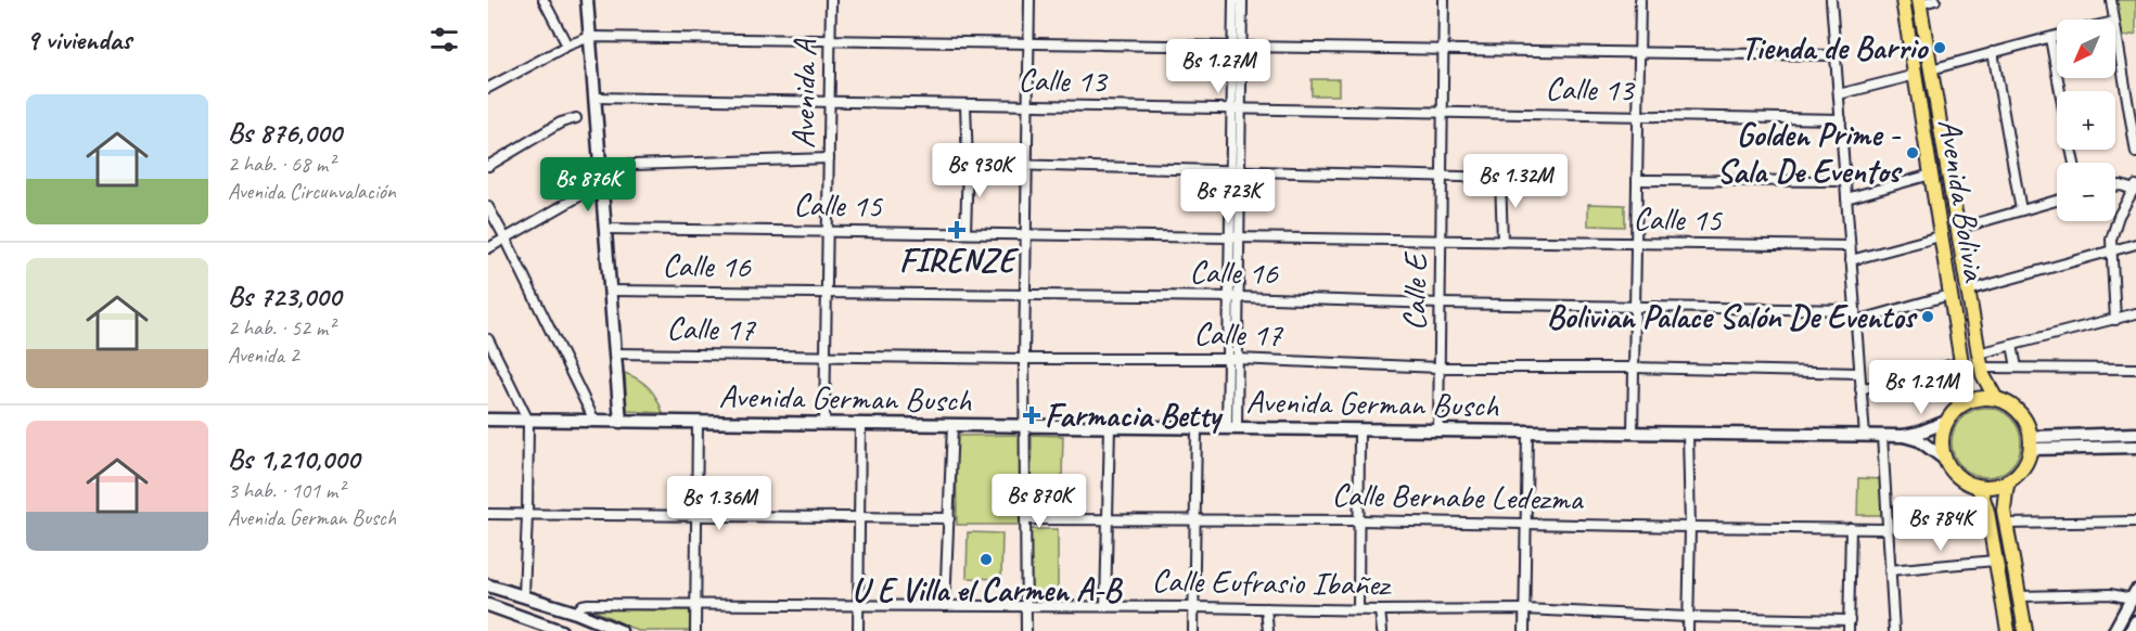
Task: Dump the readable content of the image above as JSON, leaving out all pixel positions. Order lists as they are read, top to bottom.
{
  "streets": {
    "main road": ["Avenida Bolivia", "Avenida German Busch"],
    "street": [
      "Calle 13",
      "Avenida A",
      "Calle 15",
      "Calle 16",
      "Calle E",
      "Calle 17",
      "Calle Bernabe Ledezma",
      "Calle Eufrasio Ibañez"
    ]
  },
  "crossings": [
    ["Calle 13", "Avenida A"],
    ["Calle 13", "Calle E"],
    ["Avenida A", "Calle 15"],
    ["Avenida A", "Calle 16"],
    ["Avenida A", "Calle 17"],
    ["Avenida A", "Avenida German Busch"],
    ["Avenida Bolivia", "Avenida German Busch"],
    ["Calle 15", "Calle E"],
    ["Calle 16", "Calle E"],
    ["Calle E", "Calle 17"],
    ["Calle E", "Avenida German Busch"]
  ],
  "places": {
    "other": [
      "Tienda de Barrio",
      "Golden Prime - Sala De Eventos",
      "Bolivian Palace Salón De Eventos",
      "U E Villa el Carmen A-B"
    ],
    "health": ["FIRENZE", "Farmacia Betty"]
  },
  "north": "bottom left",
  "page": {
    "heading": "9 viviendas",
    "map_buttons": ["+", "−"],
    "price": [
      "Bs 1.27M",
      "Bs 930K",
      "Bs 1.32M",
      "Bs 876K",
      "Bs 723K",
      "Bs 1.21M",
      "Bs 870K",
      "Bs 1.36M",
      "Bs 784K"
    ],
    "list": [
      {
        "name": "Bs 876,000",
        "note": "2 hab. · 68 m² · Avenida Circunvalación"
      },
      {
        "name": "Bs 723,000",
        "note": "2 hab. · 52 m² · Avenida 2"
      },
      {
        "name": "Bs 1,210,000",
        "note": "3 hab. · 101 m² · Avenida German Busch"
      }
    ]
  }
}
